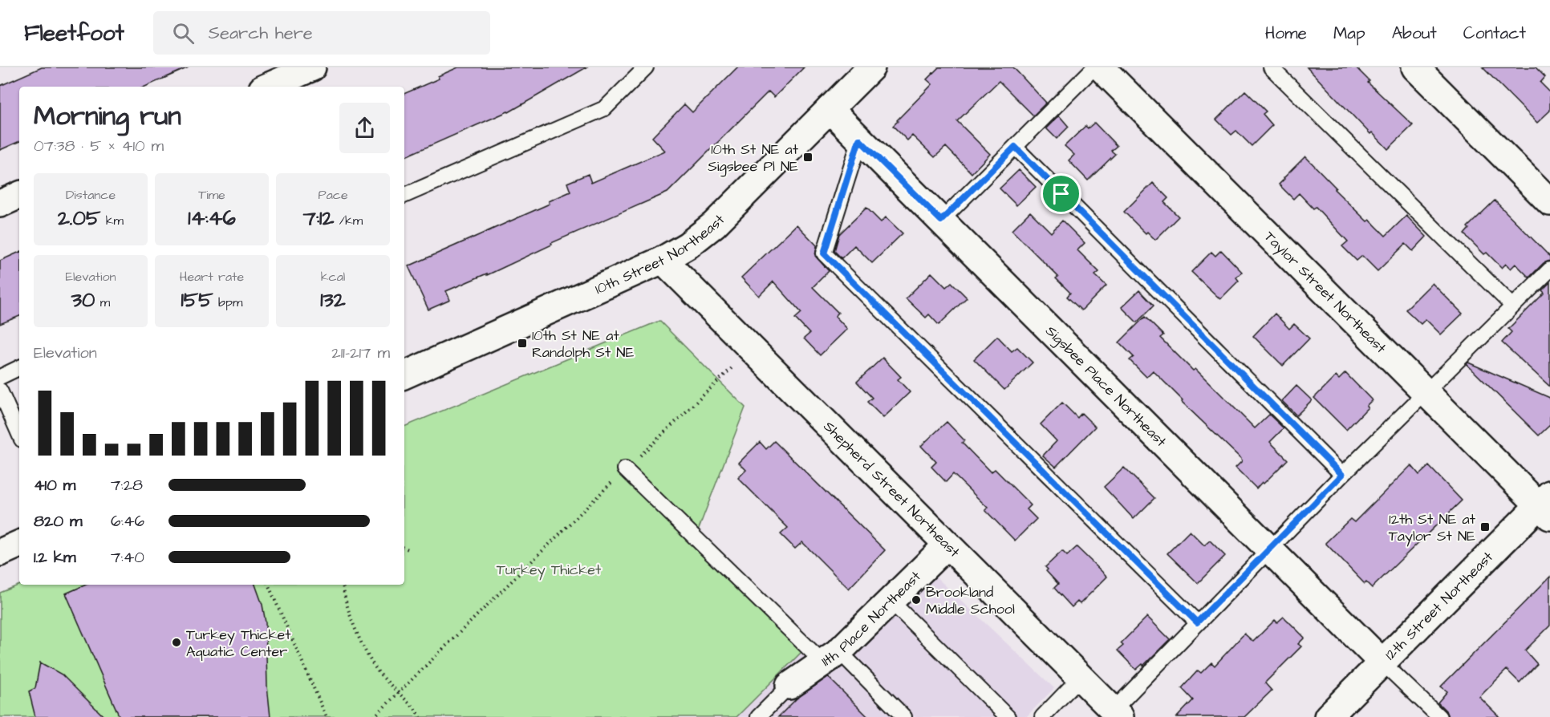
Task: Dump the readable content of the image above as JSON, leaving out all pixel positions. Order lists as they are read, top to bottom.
{
  "streets": {
    "street": [
      "10th Street Northeast",
      "Taylor Street Northeast",
      "Sigsbee Place Northeast",
      "Shepherd Street Northeast",
      "12th Street Northeast",
      "11th Place Northeast"
    ]
  },
  "crossings": [
    ["10th Street Northeast", "Sigsbee Place Northeast"],
    ["10th Street Northeast", "Shepherd Street Northeast"],
    ["Taylor Street Northeast", "12th Street Northeast"],
    ["Sigsbee Place Northeast", "12th Street Northeast"],
    ["Shepherd Street Northeast", "11th Place Northeast"]
  ],
  "parks": ["Turkey Thicket"],
  "places": {
    "transit": ["10th St NE at Sigsbee Pl NE", "10th St NE at Randolph St NE", "12th St NE at Taylor St NE"],
    "other": ["Brookland Middle School", "Turkey Thicket Aquatic Center"]
  },
  "page": {
    "header": "Fleetfoot",
    "search": "Search here",
    "nav": [
      "Home",
      "Map",
      "About",
      "Contact"
    ],
    "heading": ["Morning run", "07:38 · 5 × 410 m"],
    "stats": [
      ["Distance", "2.05 km"],
      ["Time", "14:46"],
      ["Pace", "7:12 /km"],
      ["Elevation", "30 m"],
      ["Heart rate", "155 bpm"],
      ["kcal", "132"]
    ],
    "chart": ["Elevation", "211–217 m"],
    "list": [
      {
        "name": "410 m",
        "note": "7:28"
      },
      {
        "name": "820 m",
        "note": "6:46"
      },
      {
        "name": "1.2 km",
        "note": "7:40"
      }
    ]
  }
}
